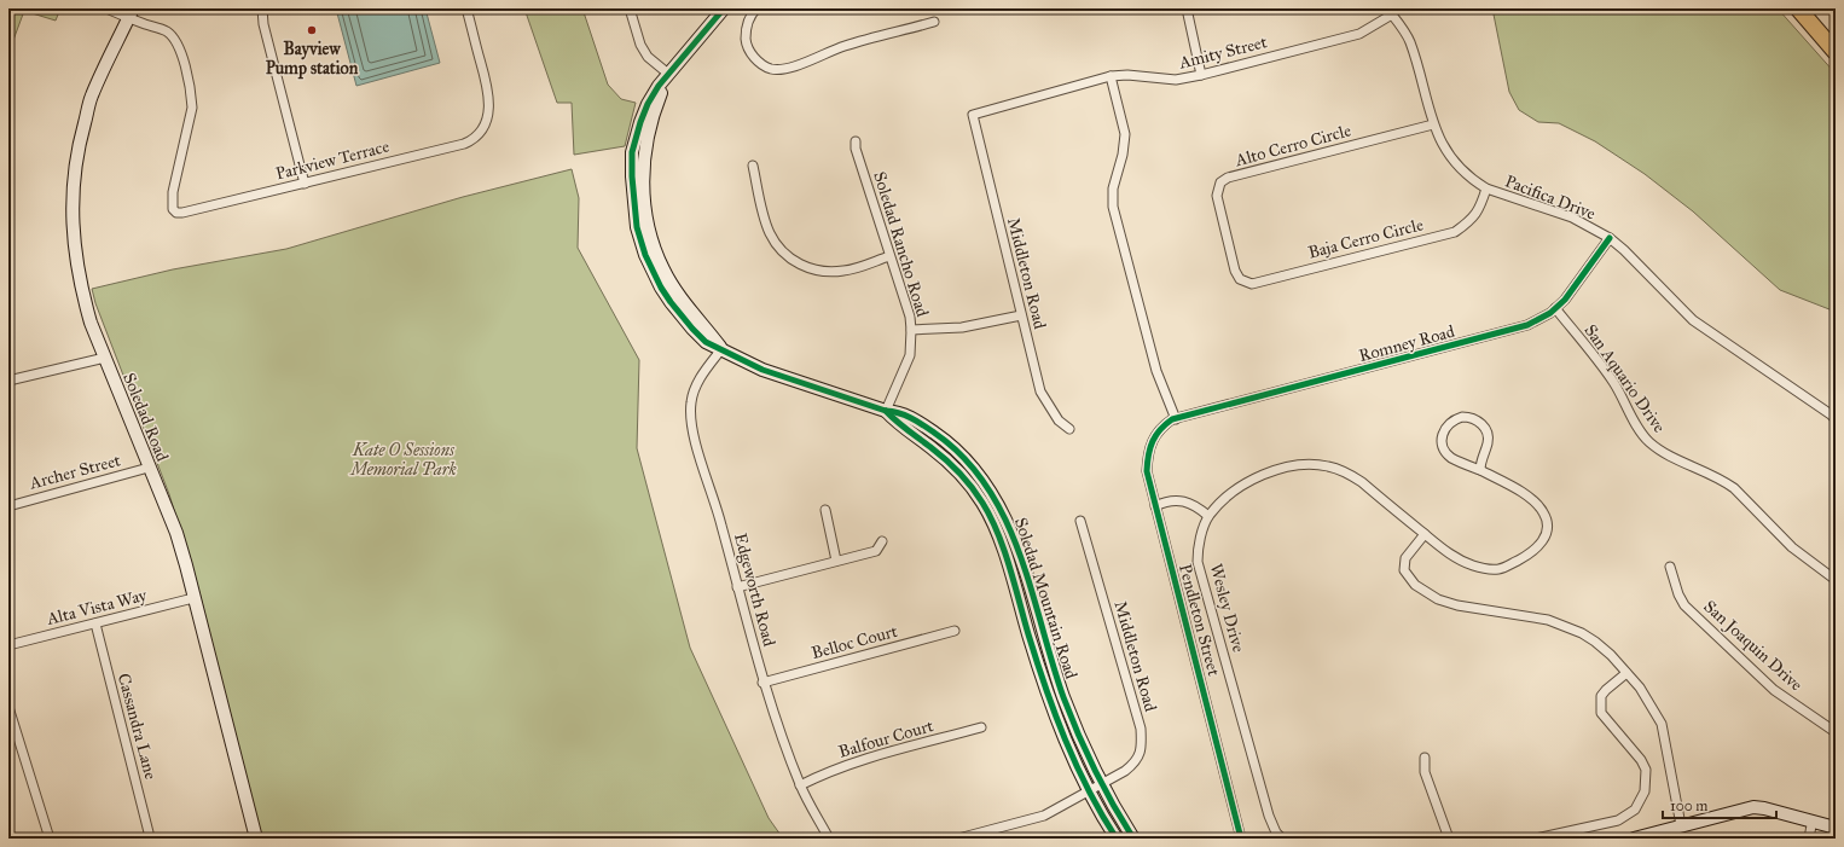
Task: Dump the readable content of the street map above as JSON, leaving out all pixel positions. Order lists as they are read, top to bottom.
{
  "streets": {
    "main road": ["Soledad Road", "Soledad Mountain Road"],
    "street": [
      "Amity Street",
      "Alto Cerro Circle",
      "Parkview Terrace",
      "Pacifica Drive",
      "Baja Cerro Circle",
      "Soledad Rancho Road",
      "Middleton Road",
      "Romney Road",
      "San Aquario Drive",
      "Archer Street",
      "Edgeworth Road",
      "Alta Vista Way",
      "Wesley Drive",
      "Pendleton Street",
      "Belloc Court",
      "San Joaquin Drive",
      "Cassandra Lane",
      "Balfour Court"
    ]
  },
  "crossings": [
    ["Amity Street", "Pacifica Drive"],
    ["Amity Street", "Middleton Road"],
    ["Alto Cerro Circle", "Pacifica Drive"],
    ["Alto Cerro Circle", "Baja Cerro Circle"],
    ["Parkview Terrace", "Soledad Road"],
    ["Pacifica Drive", "Baja Cerro Circle"],
    ["Pacifica Drive", "Romney Road"],
    ["Soledad Rancho Road", "Soledad Mountain Road"],
    ["Middleton Road", "Soledad Mountain Road"],
    ["Romney Road", "San Aquario Drive"],
    ["Romney Road", "Pendleton Street"],
    ["Soledad Road", "Archer Street"],
    ["Soledad Road", "Alta Vista Way"],
    ["Edgeworth Road", "Soledad Mountain Road"],
    ["Edgeworth Road", "Belloc Court"],
    ["Edgeworth Road", "Balfour Court"],
    ["Alta Vista Way", "Cassandra Lane"]
  ],
  "parks": ["Kate O Sessions Memorial Park"],
  "places": ["Bayview Pump station"],
  "scale_bar": "100 m"
}
